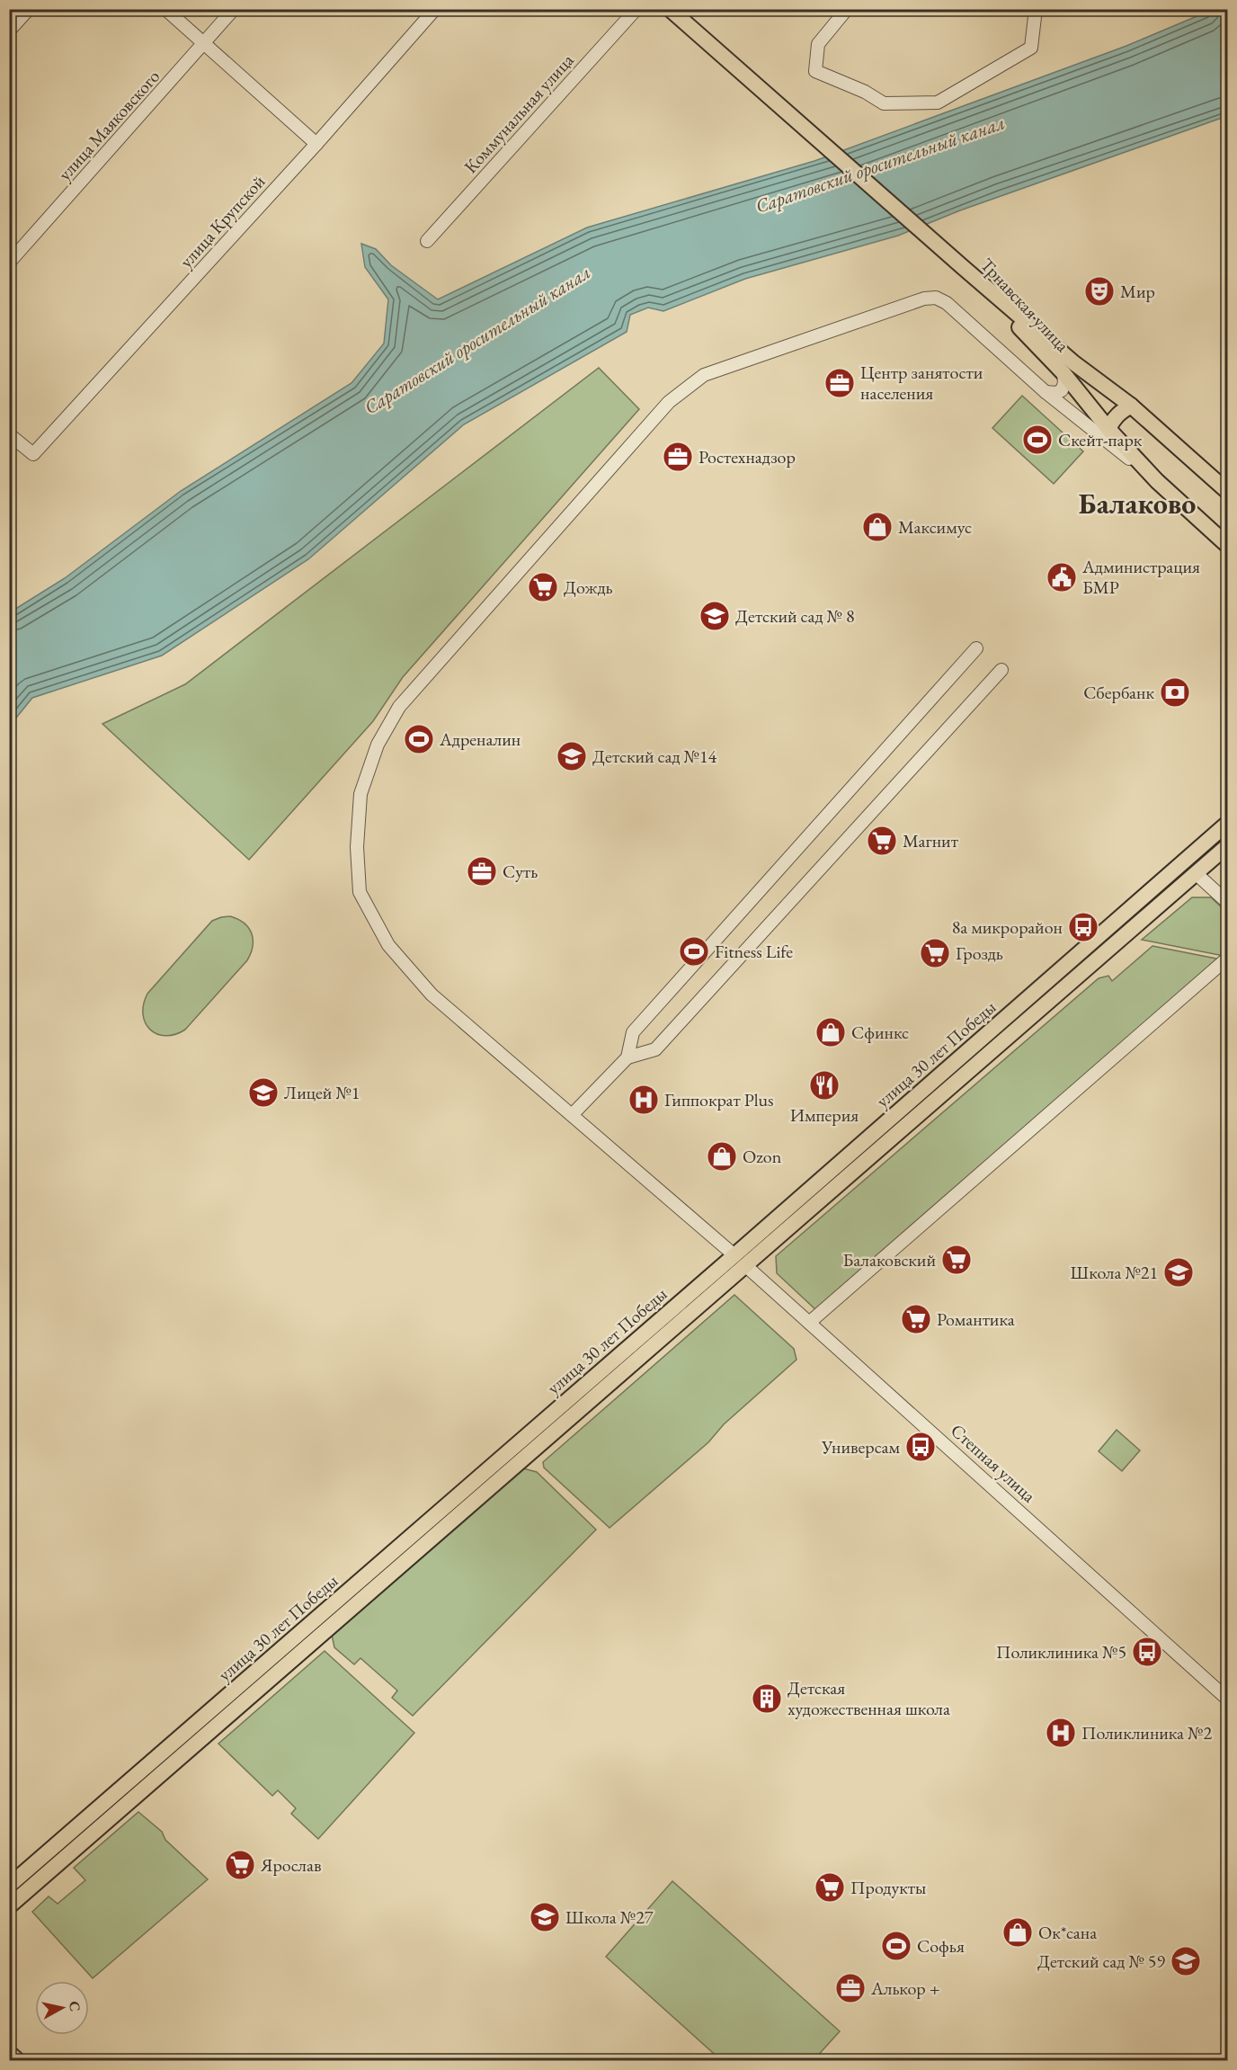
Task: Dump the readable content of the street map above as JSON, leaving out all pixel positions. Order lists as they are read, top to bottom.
{
  "streets": {
    "main road": ["Трнавская улица", "улица 30 лет Победы", "Степная улица"],
    "street": ["Коммунальная улица", "улица Маяковского", "улица Крупской"]
  },
  "crossings": [
    ["улица 30 лет Победы", "Степная улица"]
  ],
  "districts": ["Балаково"],
  "water": ["Саратовский оросительный канал"],
  "places": {
    "theatre": ["Мир"],
    "office": [
      "Центр занятости населения",
      "Ростехнадзор",
      "Суть",
      "Алькор +"
    ],
    "sports": [
      "Скейт-парк",
      "Адреналин",
      "Fitness Life",
      "Софья"
    ],
    "shop": [
      "Максимус",
      "Сфинкс",
      "Ozon",
      "Ок*сана"
    ],
    "public building": ["Администрация БМР"],
    "supermarket": [
      "Дождь",
      "Магнит",
      "Гроздь",
      "Балаковский",
      "Романтика",
      "Ярослав",
      "Продукты"
    ],
    "school or university": [
      "Детский сад № 8",
      "Детский сад №14",
      "Лицей №1",
      "Школа №21",
      "Школа №27",
      "Детский сад № 59"
    ],
    "bank": ["Сбербанк"],
    "bus stop": ["8а микрорайон", "Универсам", "Поликлиника №5"],
    "restaurant": ["Империя"],
    "hospital": ["Гиппократ Plus", "Поликлиника №2"],
    "building": ["Детская художественная школа"]
  },
  "north": "right"
}
